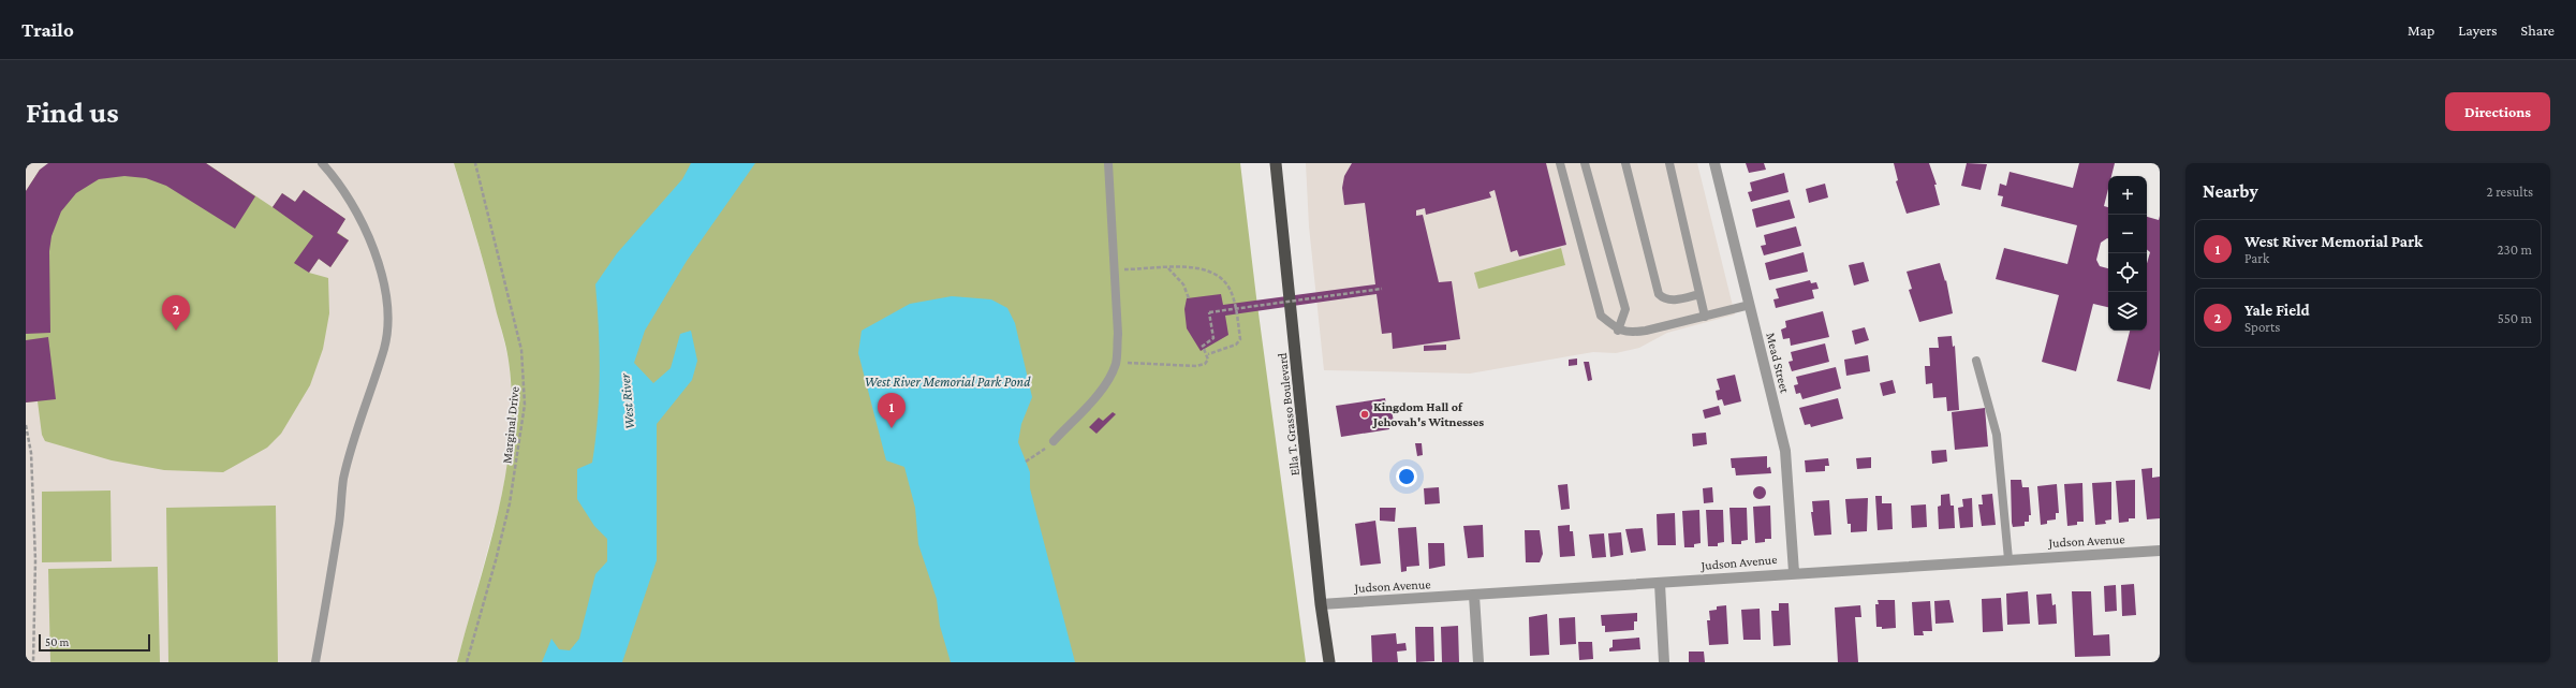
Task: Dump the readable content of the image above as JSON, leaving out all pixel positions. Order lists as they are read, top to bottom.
{
  "streets": {
    "highway": ["Ella T. Grasso Boulevard"],
    "street": ["Mead Street", "Judson Avenue"],
    "path": ["Marginal Drive"]
  },
  "crossings": [
    ["Mead Street", "Judson Avenue"],
    ["Ella T. Grasso Boulevard", "Judson Avenue"]
  ],
  "water": ["West River Memorial Park Pond", "West River"],
  "places": ["Kingdom Hall of Jehovah's Witnesses"],
  "scale_bar": "50 m",
  "page": {
    "header": "Trailo",
    "nav": ["Map", "Layers", "Share"],
    "buttons": "Directions",
    "title": "Find us",
    "heading": ["Nearby", "2 results"],
    "map_buttons": ["+", "−"],
    "list": [
      {
        "mark": "1",
        "name": "West River Memorial Park",
        "note": "Park",
        "value": "230 m"
      },
      {
        "mark": "2",
        "name": "Yale Field",
        "note": "Sports",
        "value": "550 m"
      }
    ],
    "pins": ["2", "1"],
    "scale": "50 m"
  }
}
